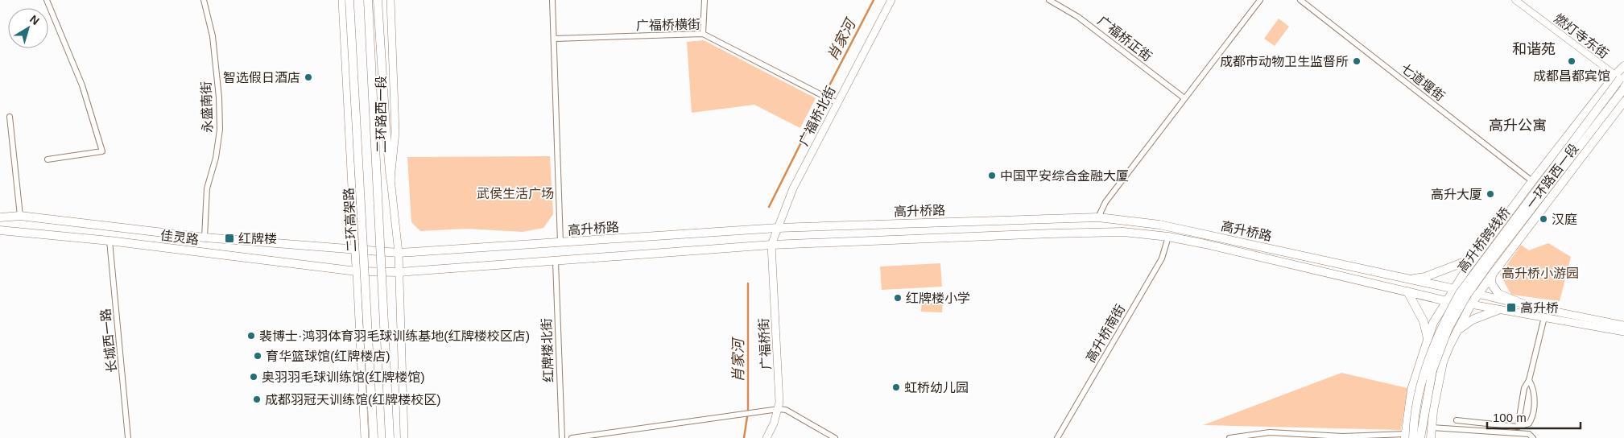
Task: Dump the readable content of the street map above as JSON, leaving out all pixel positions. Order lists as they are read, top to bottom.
{
  "streets": {
    "main road": [
      "二环路西一段",
      "广福桥北街",
      "一环路西一段",
      "高升桥路",
      "二环高架路",
      "佳灵路",
      "高升桥跨线桥",
      "广福桥街"
    ],
    "street": [
      "广福桥横街",
      "燃灯寺东街",
      "广福桥正街",
      "七道堰街",
      "永盛南街",
      "高升桥南街",
      "长城西一路",
      "红牌楼北街"
    ]
  },
  "crossings": [
    ["广福桥横街", "广福桥北街"],
    ["燃灯寺东街", "一环路西一段"],
    ["燃灯寺东街", "高升桥跨线桥"],
    ["七道堰街", "一环路西一段"],
    ["永盛南街", "佳灵路"],
    ["二环路西一段", "高升桥路"],
    ["广福桥北街", "高升桥路"],
    ["广福桥北街", "广福桥街"],
    ["一环路西一段", "高升桥路"],
    ["一环路西一段", "高升桥跨线桥"],
    ["高升桥路", "佳灵路"],
    ["高升桥路", "高升桥南街"],
    ["高升桥路", "广福桥街"],
    ["高升桥路", "红牌楼北街"],
    ["佳灵路", "长城西一路"]
  ],
  "districts": ["和谐苑", "高升公寓"],
  "water": ["肖家河"],
  "parks": ["武侯生活广场", "高升桥小游园"],
  "places": {
    "other": [
      "成都市动物卫生监督所",
      "成都昌都宾馆",
      "智选假日酒店",
      "中国平安综合金融大厦",
      "高升大厦",
      "汉庭",
      "红牌楼小学",
      "裴博士·鸿羽体育羽毛球训练基地(红牌楼校区店)",
      "育华篮球馆(红牌楼店)",
      "奥羽羽毛球训练馆(红牌楼馆)",
      "虹桥幼儿园",
      "成都羽冠天训练馆(红牌楼校区)"
    ],
    "transit": ["红牌楼", "高升桥"]
  },
  "scale_bar": "100 m",
  "north": "top right"
}
